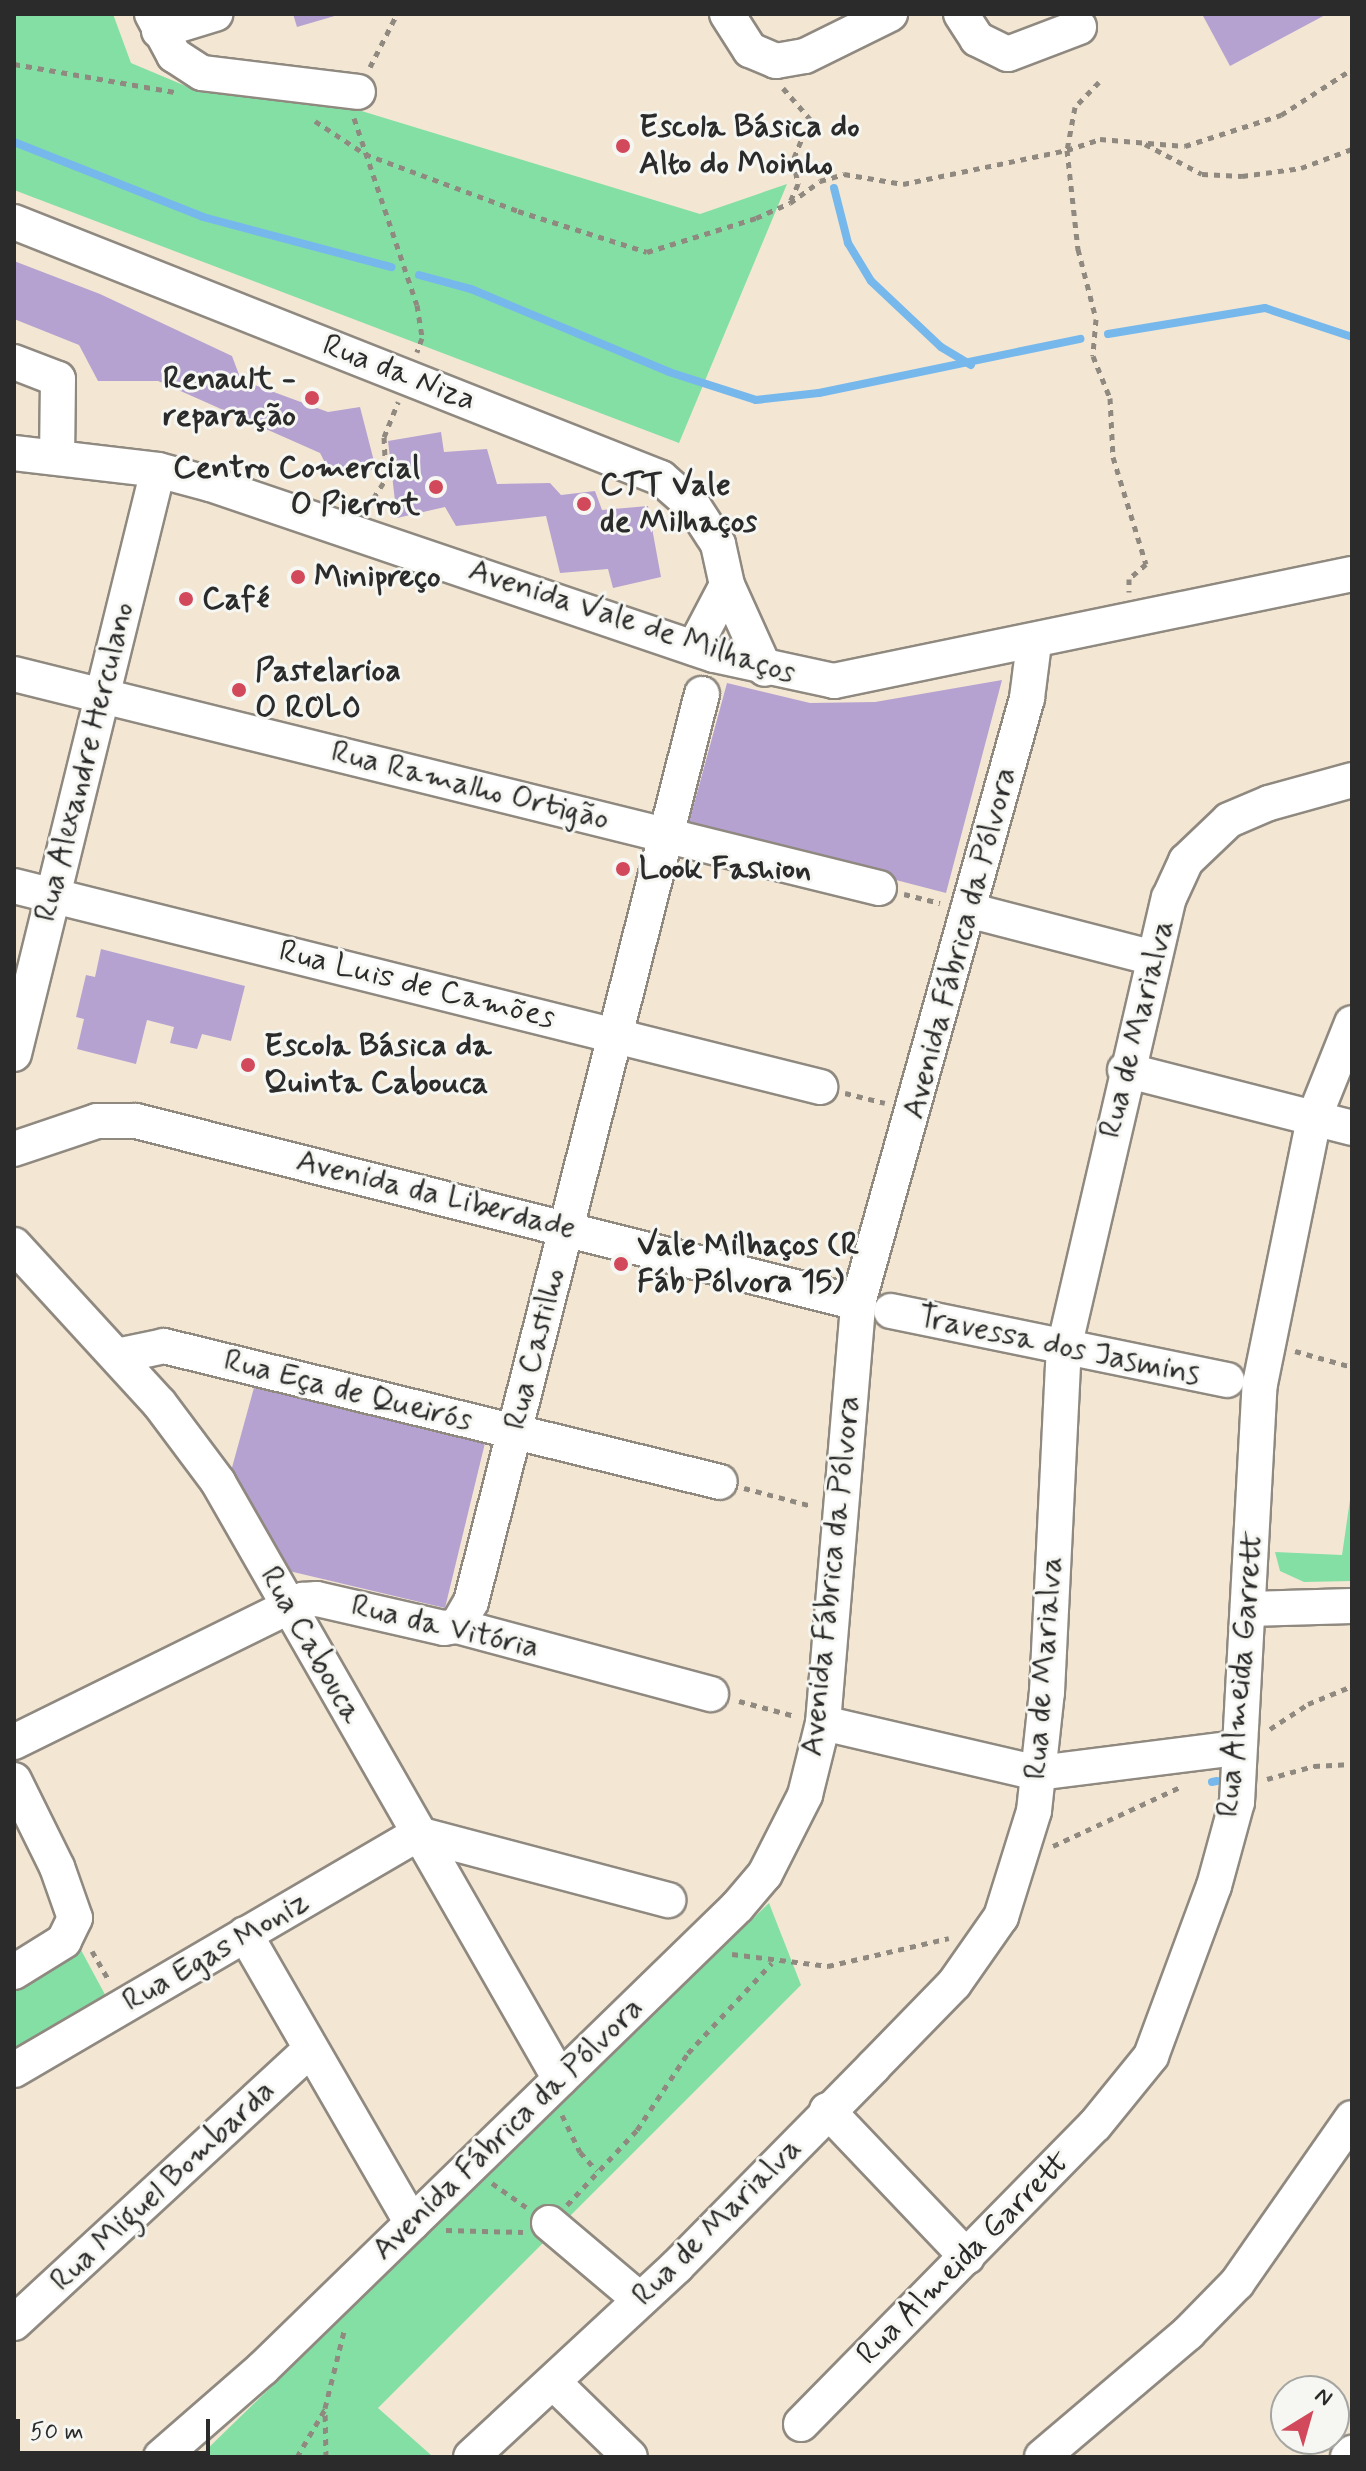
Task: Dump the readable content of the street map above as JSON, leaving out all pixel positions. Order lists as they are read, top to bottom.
{
  "streets": {
    "street": [
      "Rua da Niza",
      "Avenida Vale de Milhaços",
      "Rua Alexandre Herculano",
      "Rua Ramalho Ortigão",
      "Avenida Fábrica da Pólvora",
      "Rua Luis de Camões",
      "Rua de Marialva",
      "Avenida da Liberdade",
      "Travessa dos Jasmins",
      "Rua Castilho",
      "Rua Eça de Queirós",
      "Rua da Vitória",
      "Rua Cabouca",
      "Rua Almeida Garrett",
      "Rua Egas Moniz",
      "Rua Miguel Bombarda"
    ]
  },
  "crossings": [
    ["Rua da Niza", "Avenida Vale de Milhaços"],
    ["Avenida Vale de Milhaços", "Rua Alexandre Herculano"],
    ["Avenida Vale de Milhaços", "Avenida Fábrica da Pólvora"],
    ["Rua Alexandre Herculano", "Rua Ramalho Ortigão"],
    ["Rua Alexandre Herculano", "Rua Luis de Camões"],
    ["Rua Ramalho Ortigão", "Rua Castilho"],
    ["Avenida Fábrica da Pólvora", "Avenida da Liberdade"],
    ["Avenida Fábrica da Pólvora", "Rua Cabouca"],
    ["Rua Luis de Camões", "Rua Castilho"],
    ["Rua de Marialva", "Travessa dos Jasmins"],
    ["Avenida da Liberdade", "Rua Castilho"],
    ["Rua Castilho", "Rua Eça de Queirós"],
    ["Rua Castilho", "Rua da Vitória"],
    ["Rua Eça de Queirós", "Rua Cabouca"],
    ["Rua da Vitória", "Rua Cabouca"],
    ["Rua Cabouca", "Rua Egas Moniz"]
  ],
  "places": [
    "Escola Básica do Alto do Moinho",
    "Renault - reparação",
    "Centro Comercial O Pierrot",
    "CTT Vale de Milhaços",
    "Minipreço",
    "Café",
    "Pastelarioa O ROLO",
    "Look Fashion",
    "Escola Básica da Quinta Cabouca",
    "Vale Milhaços (R Fáb Pólvora 15)"
  ],
  "scale_bar": "50 m",
  "north": "top right"
}
